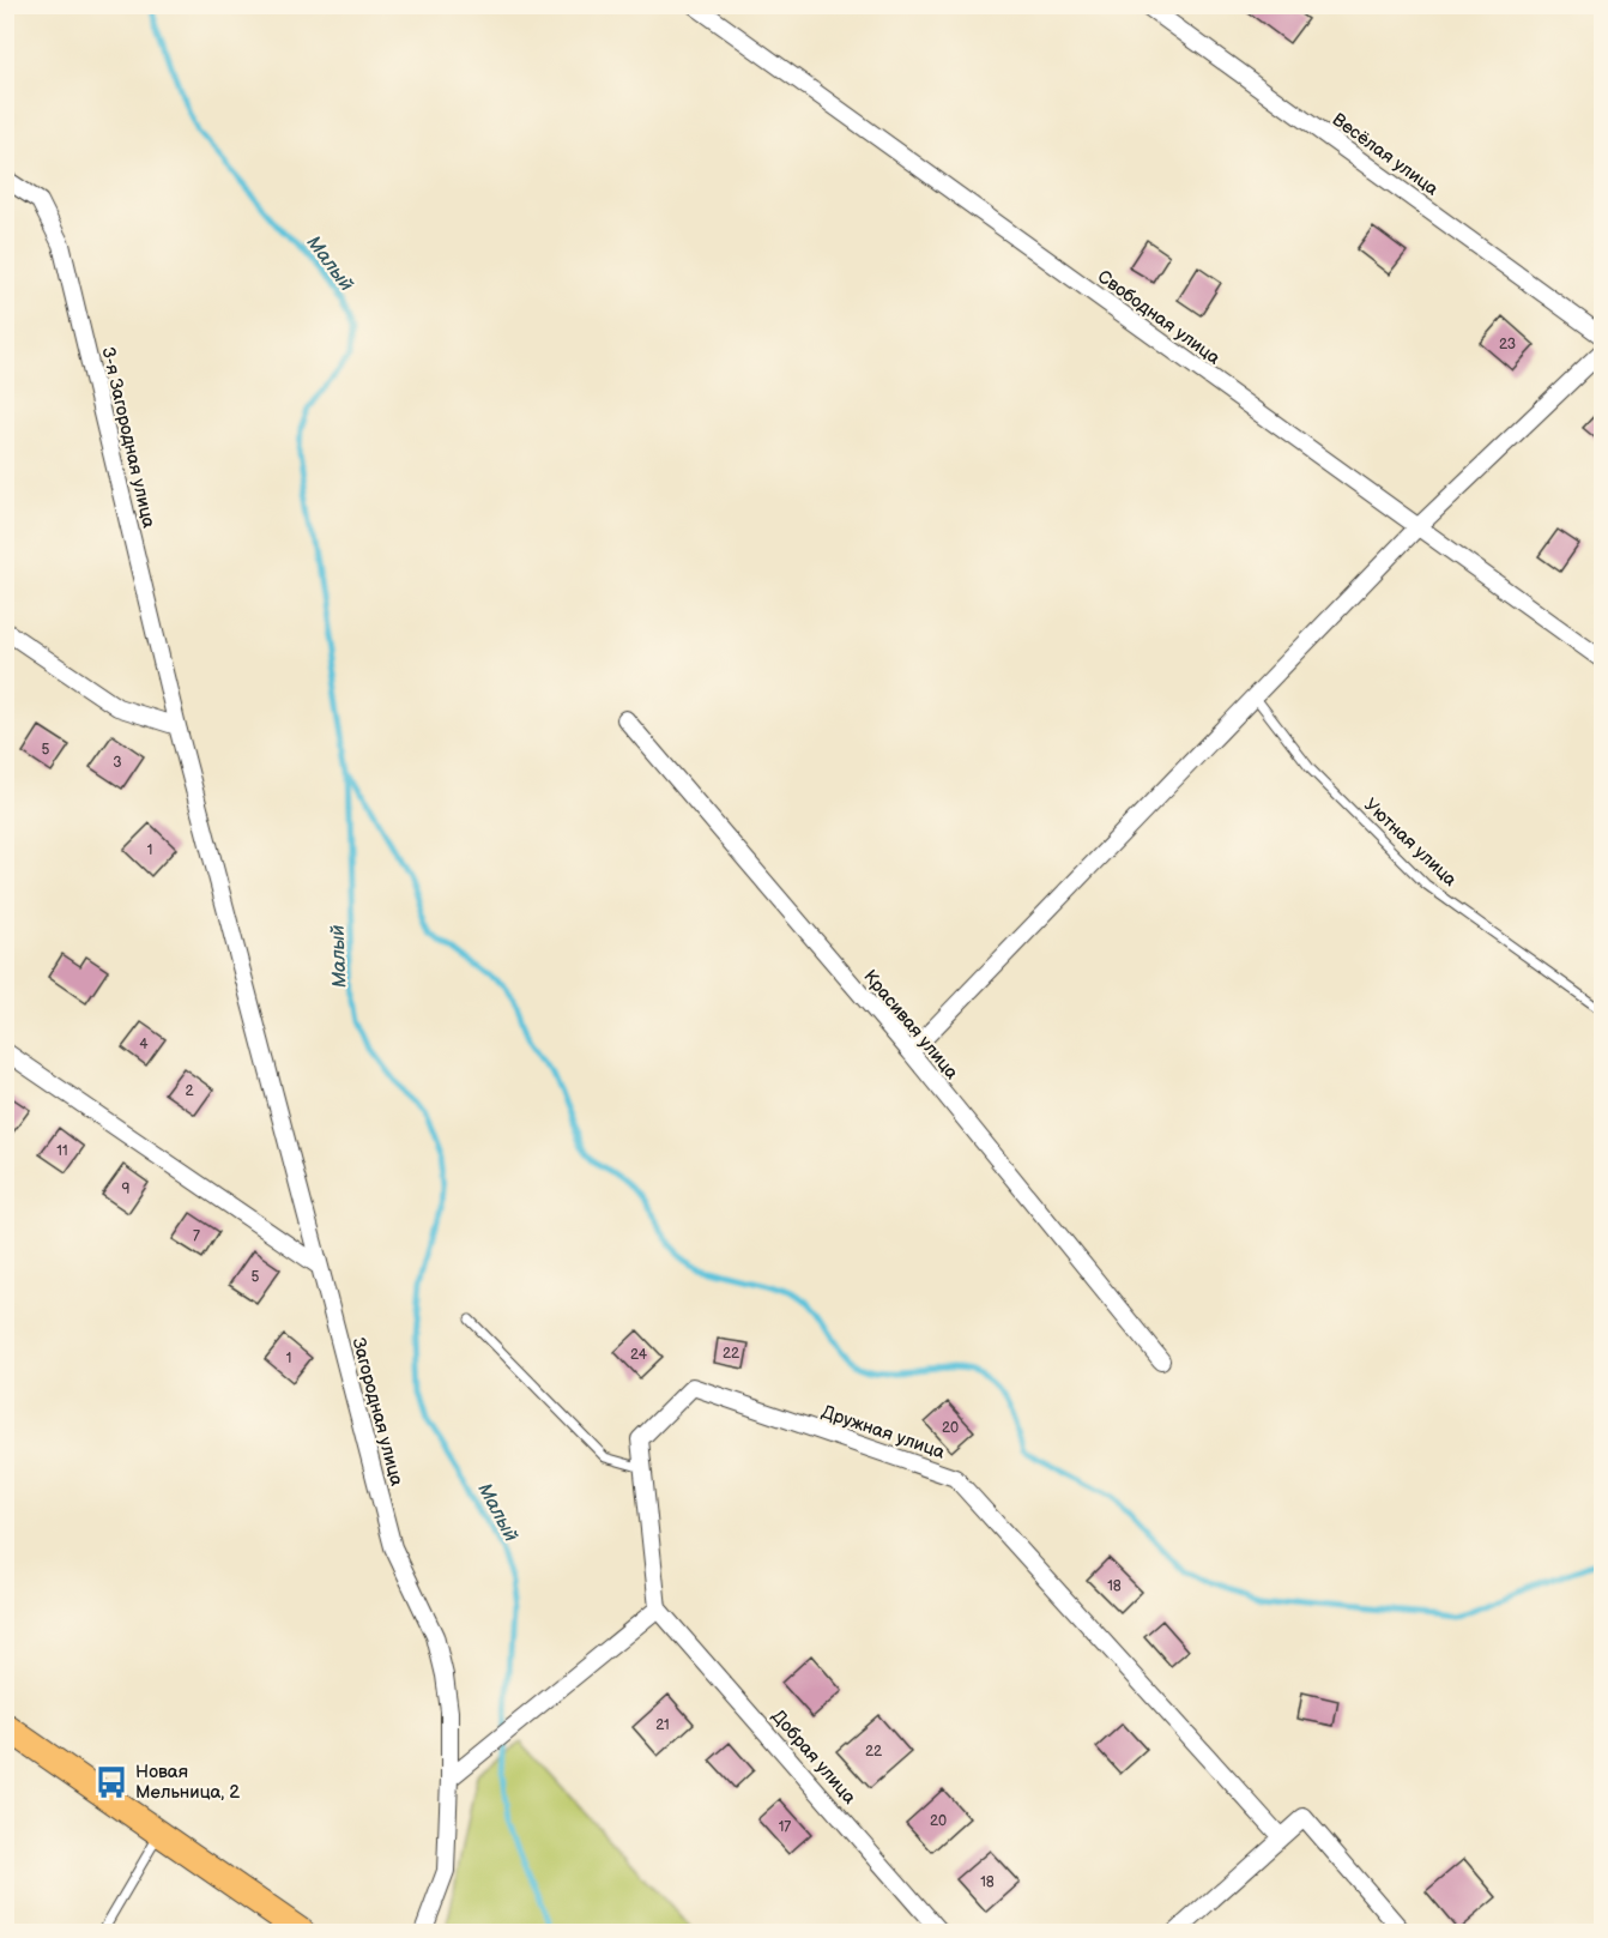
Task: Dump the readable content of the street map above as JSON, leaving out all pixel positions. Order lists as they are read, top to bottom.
{
  "streets": {
    "street": [
      "Весёлая улица",
      "Свободная улица",
      "3-я Загородная улица",
      "Красивая улица",
      "Загородная улица",
      "Дружная улица",
      "Добрая улица"
    ],
    "lane": ["Уютная улица"]
  },
  "crossings": [
    ["3-я Загородная улица", "Загородная улица"],
    ["Дружная улица", "Добрая улица"]
  ],
  "water": ["Малый"],
  "places": {
    "bus stop": ["Новая Мельница, 2"]
  },
  "house_numbers": [
    "23",
    "5",
    "3",
    "1",
    "4",
    "2",
    "11",
    "9",
    "7",
    "5",
    "22",
    "24",
    "1",
    "20",
    "18",
    "21",
    "22",
    "20",
    "17",
    "18"
  ]
}
